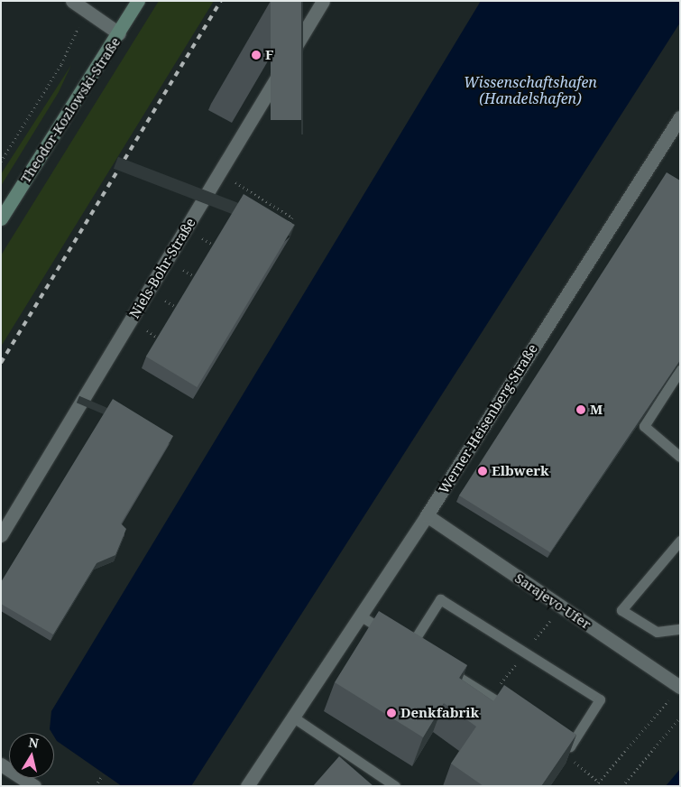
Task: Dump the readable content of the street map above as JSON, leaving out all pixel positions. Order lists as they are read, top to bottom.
{
  "streets": {
    "main road": ["Theodor-Kozlowski-Straße"],
    "street": ["Niels-Bohr-Straße", "Werner-Heisenberg-Straße", "Sarajevo-Ufer"]
  },
  "crossings": [
    ["Werner-Heisenberg-Straße", "Sarajevo-Ufer"]
  ],
  "water": ["Wissenschaftshafen (Handelshafen)"],
  "places": [
    "F",
    "M",
    "Elbwerk",
    "Denkfabrik"
  ],
  "north": "top"
}
